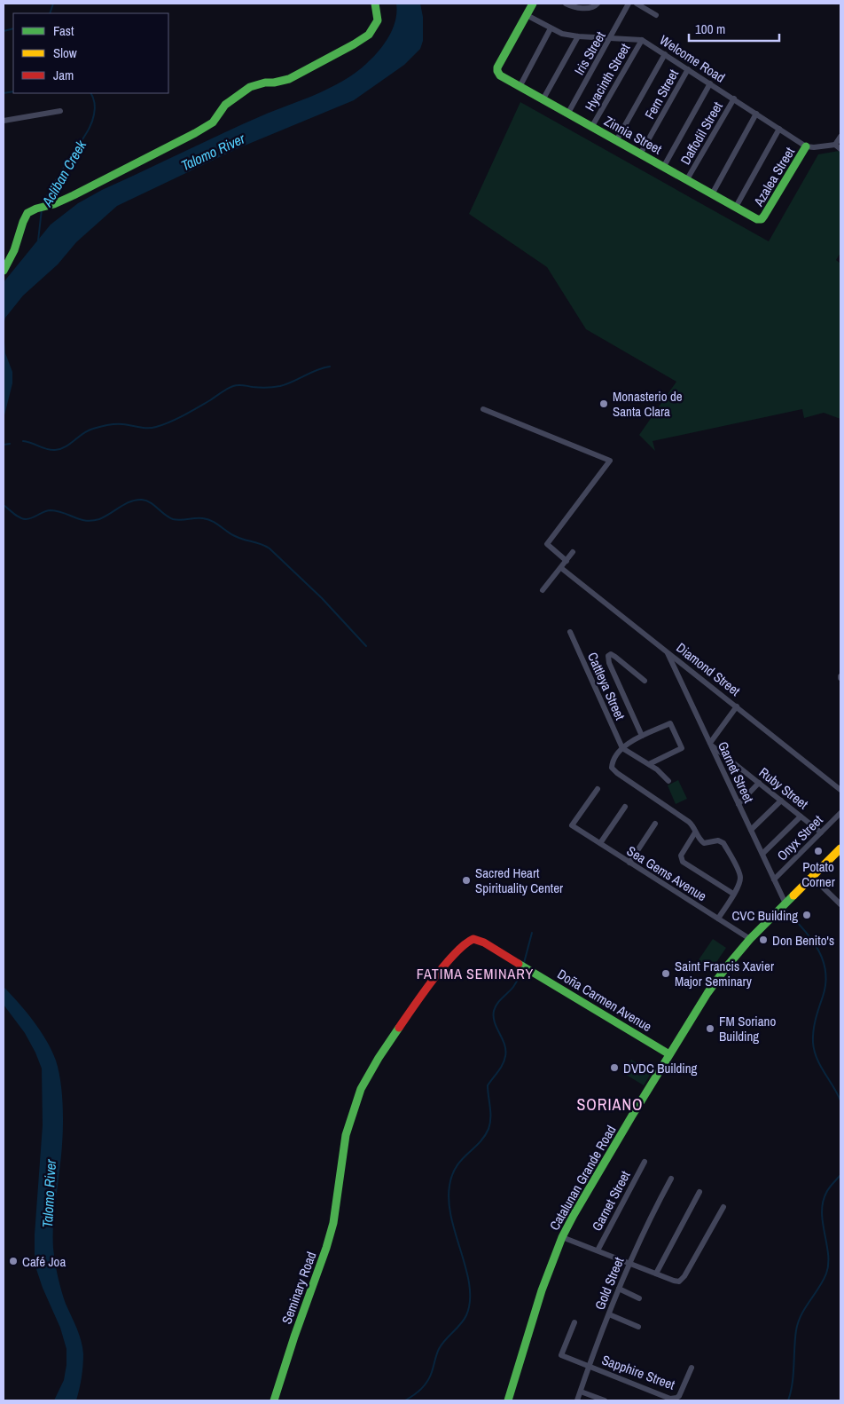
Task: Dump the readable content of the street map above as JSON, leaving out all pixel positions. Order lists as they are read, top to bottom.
{
  "streets": {
    "street": [
      "Iris Street",
      "Welcome Road",
      "Hyacinth Street",
      "Fern Street",
      "Daffodil Street",
      "Zinnia Street",
      "Azalea Street",
      "Diamond Street",
      "Cattleya Street",
      "Garnet Street",
      "Ruby Street",
      "Onyx Street",
      "Sea Gems Avenue",
      "Doña Carmen Avenue",
      "Catalunan Grande Road",
      "Gold Street",
      "Seminary Road",
      "Sapphire Street"
    ]
  },
  "crossings": [
    ["Iris Street", "Welcome Road"],
    ["Iris Street", "Zinnia Street"],
    ["Welcome Road", "Hyacinth Street"],
    ["Welcome Road", "Fern Street"],
    ["Welcome Road", "Daffodil Street"],
    ["Welcome Road", "Zinnia Street"],
    ["Welcome Road", "Azalea Street"],
    ["Hyacinth Street", "Zinnia Street"],
    ["Fern Street", "Zinnia Street"],
    ["Daffodil Street", "Zinnia Street"],
    ["Zinnia Street", "Azalea Street"],
    ["Diamond Street", "Garnet Street"],
    ["Garnet Street", "Ruby Street"],
    ["Garnet Street", "Onyx Street"],
    ["Garnet Street", "Catalunan Grande Road"],
    ["Ruby Street", "Onyx Street"],
    ["Sea Gems Avenue", "Catalunan Grande Road"],
    ["Doña Carmen Avenue", "Catalunan Grande Road"],
    ["Doña Carmen Avenue", "Seminary Road"],
    ["Gold Street", "Sapphire Street"]
  ],
  "districts": ["FATIMA SEMINARY", "SORIANO"],
  "water": ["Talomo River", "Acliban Creek"],
  "places": [
    "Monasterio de Santa Clara",
    "Potato Corner",
    "Sacred Heart Spirituality Center",
    "CVC Building",
    "Don Benito's",
    "Saint Francis Xavier Major Seminary",
    "FM Soriano Building",
    "DVDC Building",
    "Café Joa"
  ],
  "legend": ["Fast", "Slow", "Jam"],
  "scale_bar": "100 m"
}
